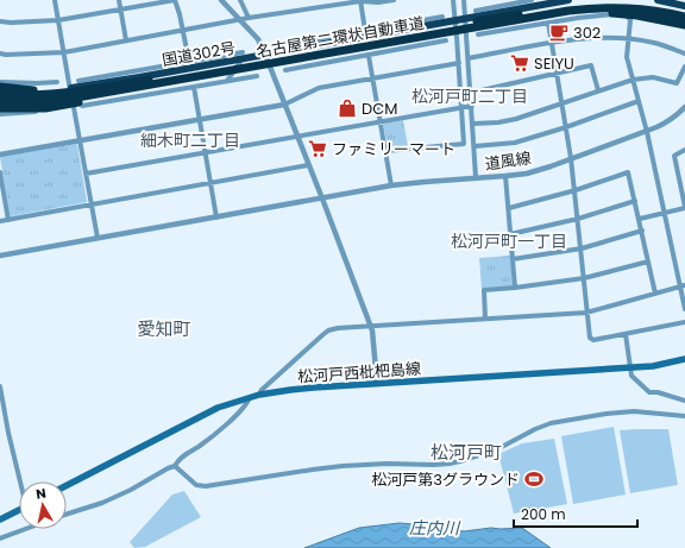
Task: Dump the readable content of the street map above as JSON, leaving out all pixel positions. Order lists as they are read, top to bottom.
{
  "streets": {
    "highway": ["名古屋第二環状自動車道", "国道302号"],
    "main road": ["松河戸西枇杷島線"],
    "street": ["道風線"]
  },
  "crossings": [
    ["名古屋第二環状自動車道", "国道302号"]
  ],
  "districts": [
    "松河戸町二丁目",
    "細木町二丁目",
    "松河戸町一丁目",
    "愛知町",
    "松河戸町"
  ],
  "water": ["庄内川"],
  "places": {
    "cafe": ["302"],
    "supermarket": ["SEIYU", "ファミリーマート"],
    "shop": ["DCM"],
    "sports": ["松河戸第3グラウンド"]
  },
  "scale_bar": "200 m",
  "north": "top"
}
